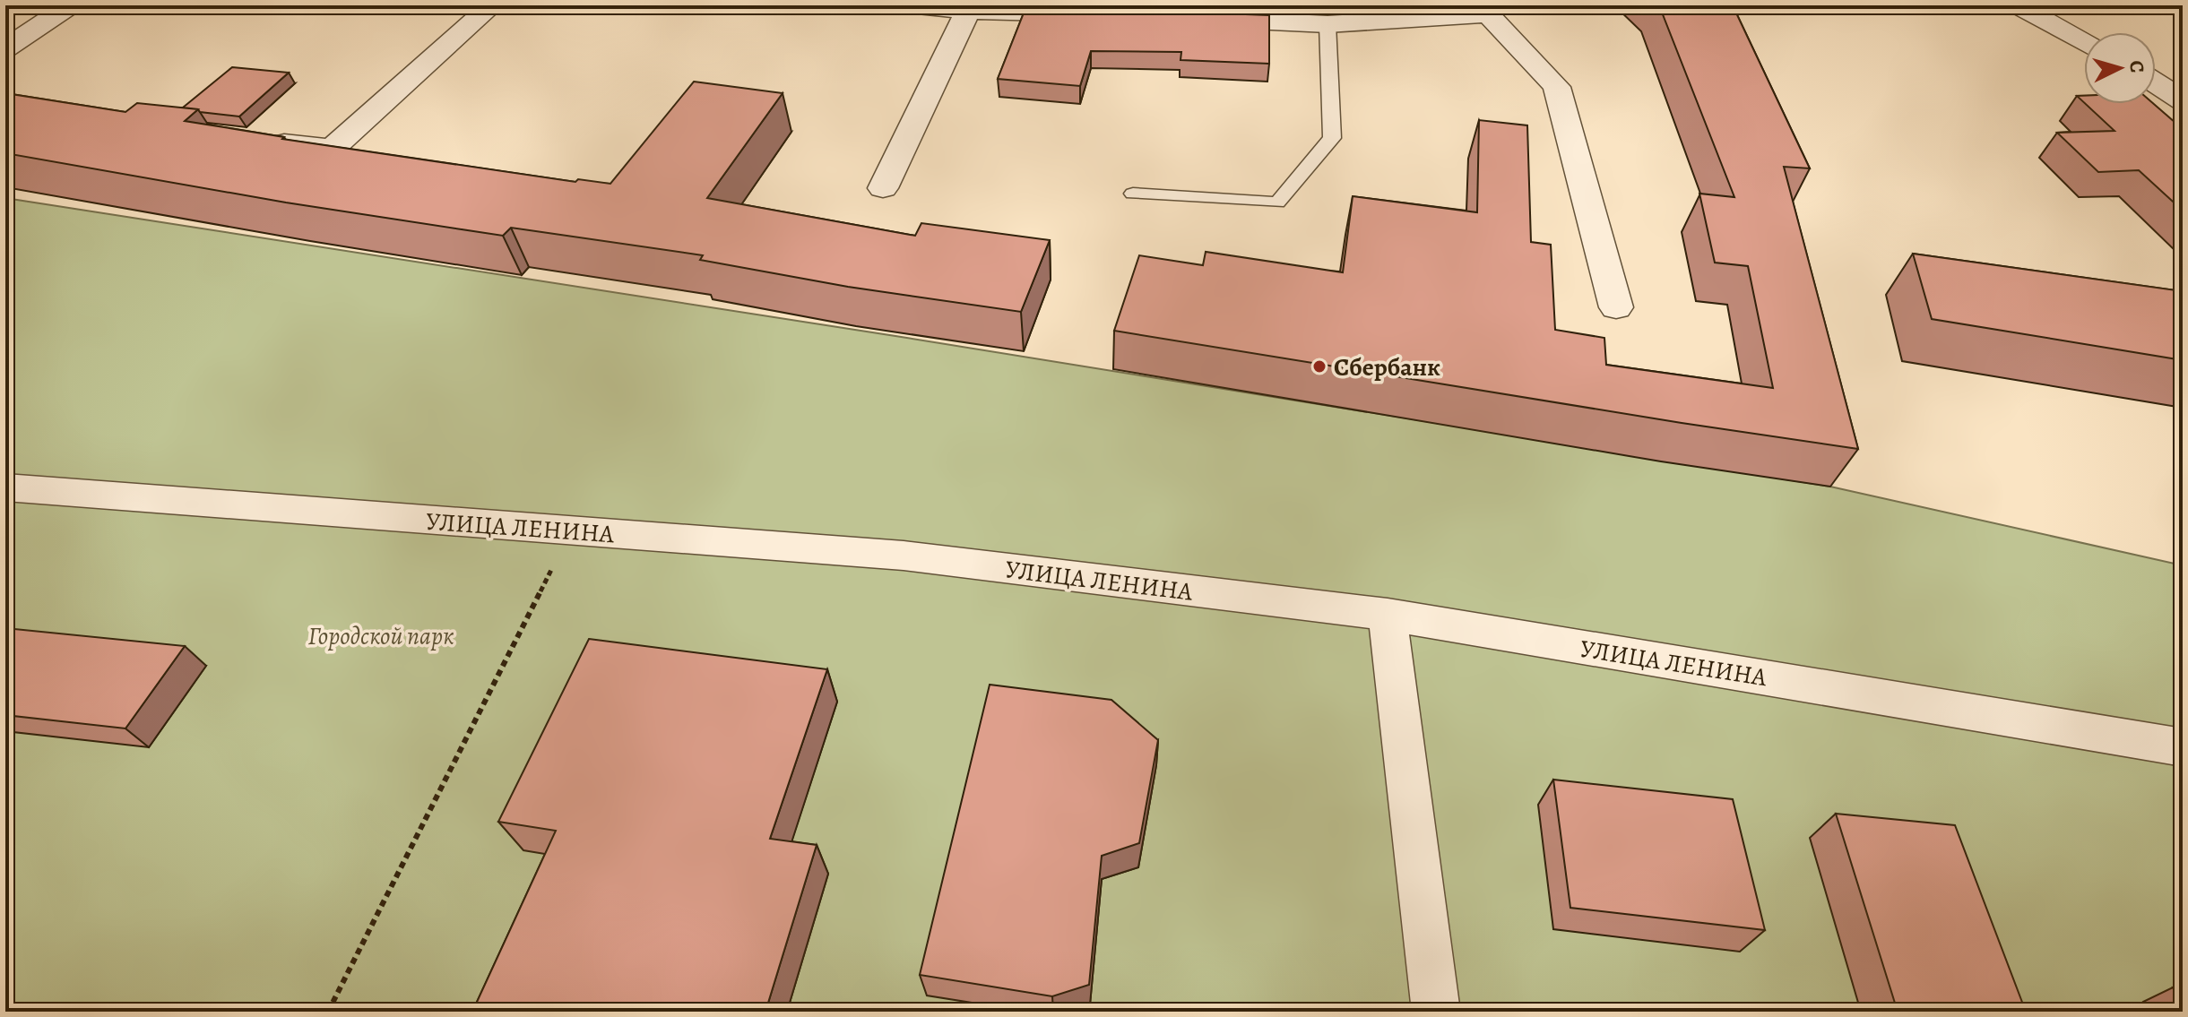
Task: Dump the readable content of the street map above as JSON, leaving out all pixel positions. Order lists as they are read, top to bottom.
{
  "streets": {
    "street": ["УЛИЦА ЛЕНИНА"]
  },
  "parks": ["Городской парк"],
  "places": ["Сбербанк"],
  "north": "right"
}
